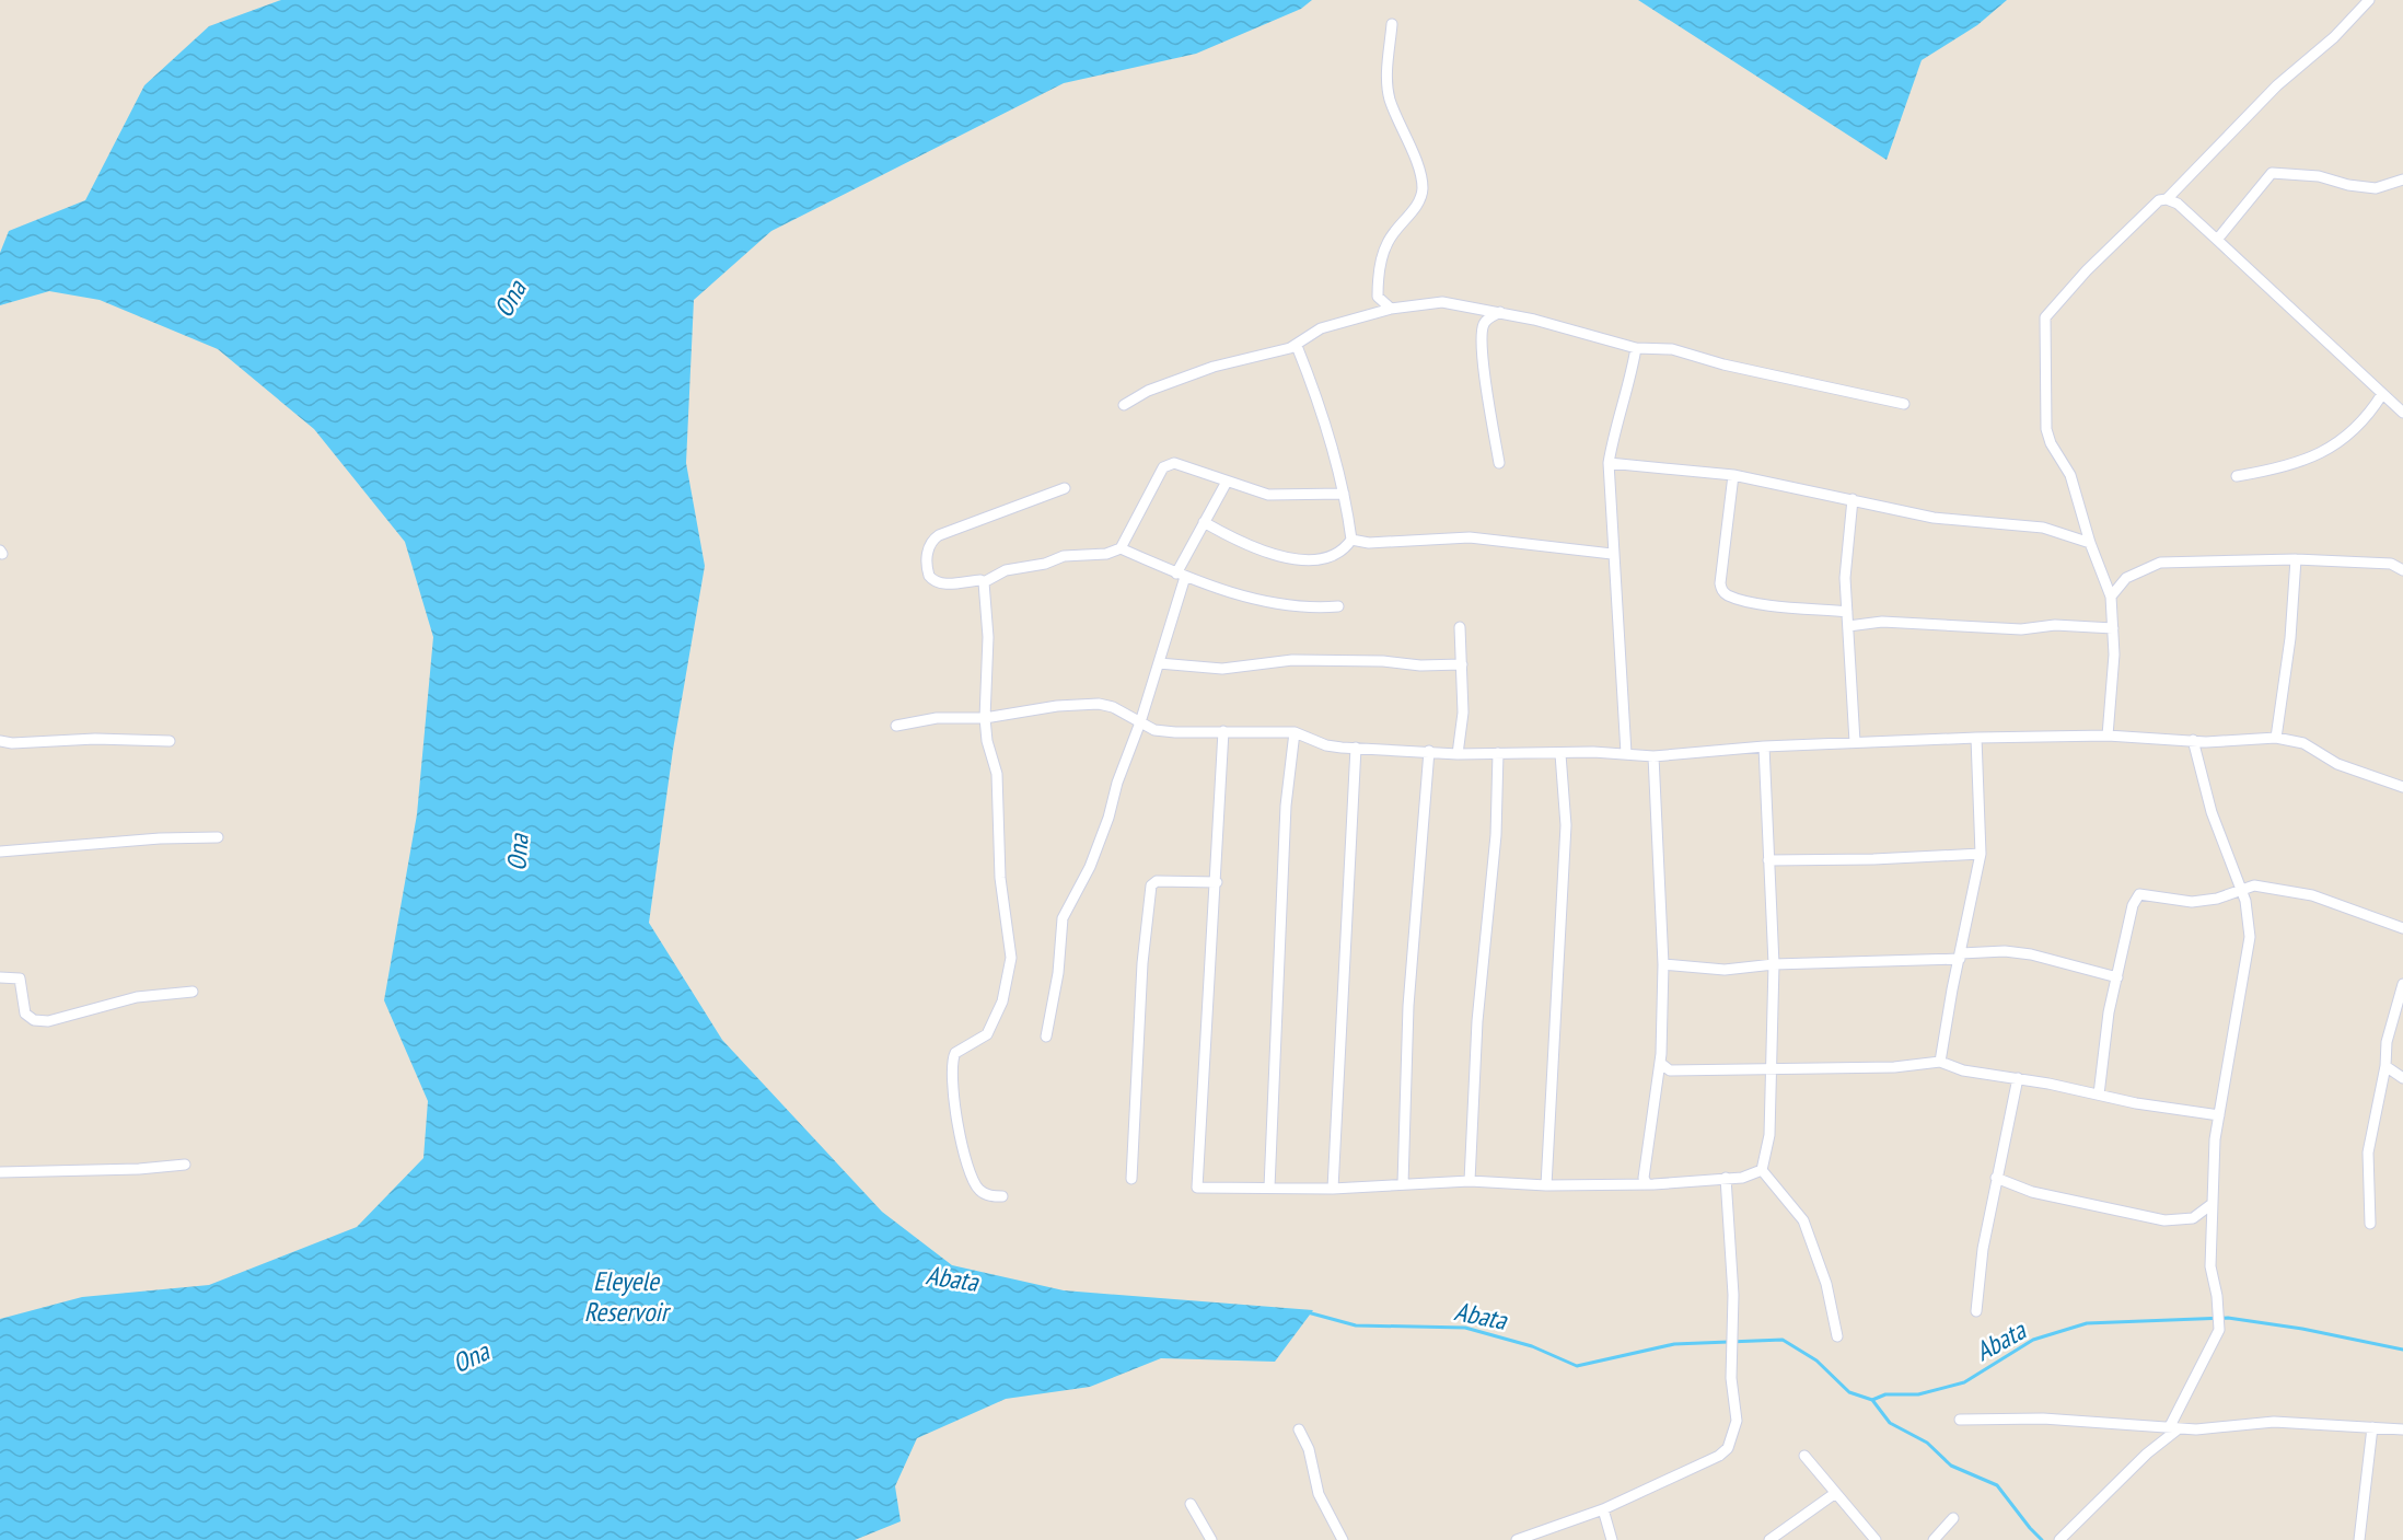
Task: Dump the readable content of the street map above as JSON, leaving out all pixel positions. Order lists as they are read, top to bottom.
{
  "water": ["Ona", "Abata", "Eleyele Reservoir"]
}
